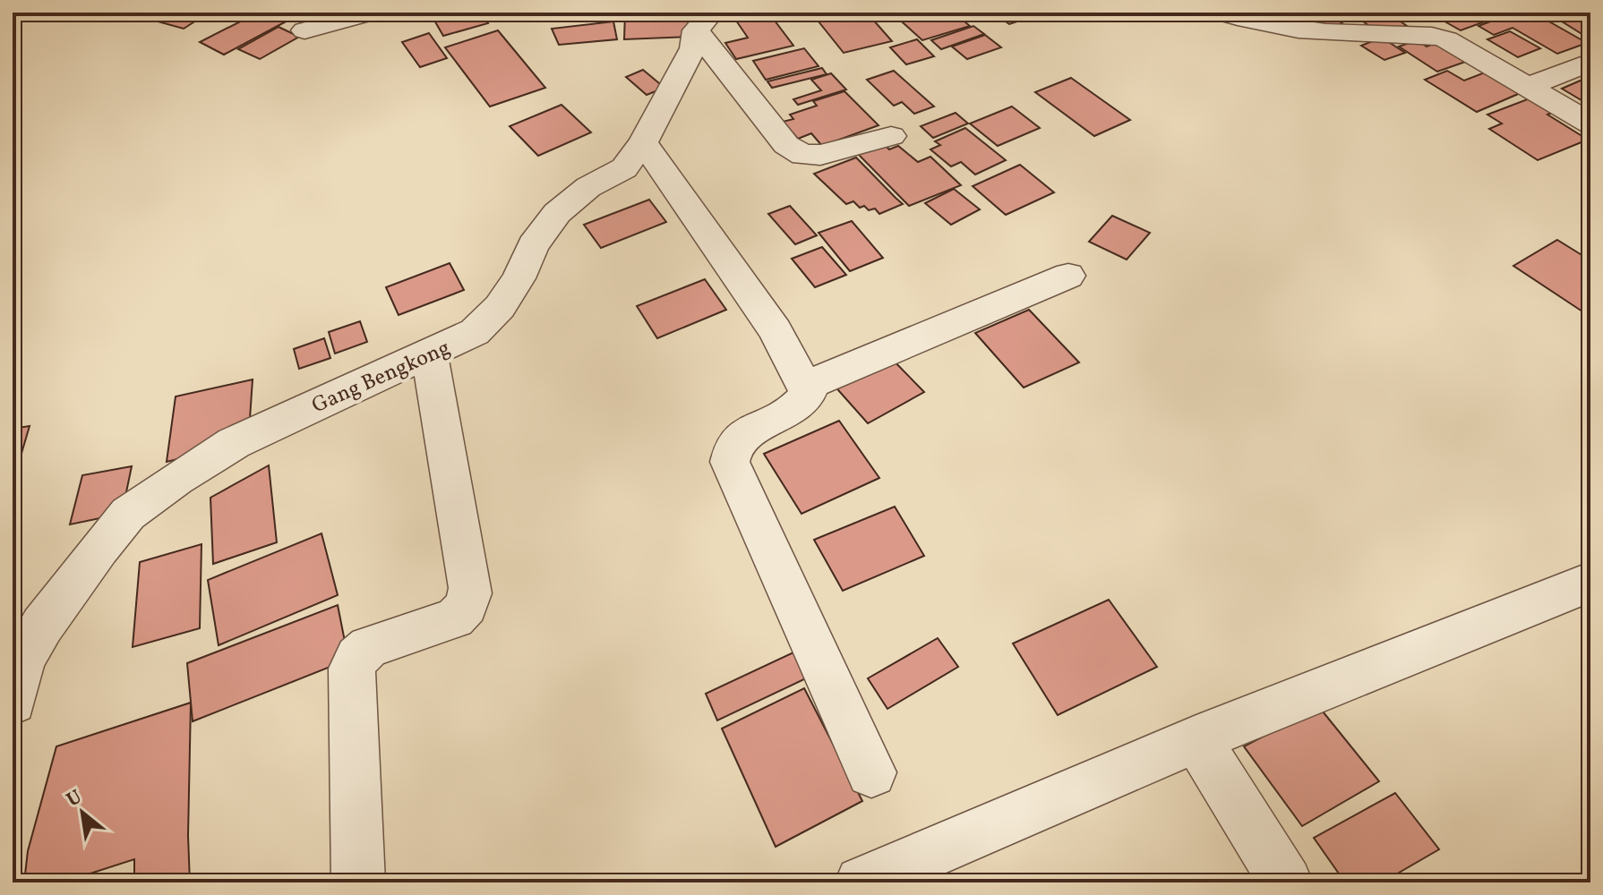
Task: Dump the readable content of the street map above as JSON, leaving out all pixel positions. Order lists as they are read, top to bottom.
{
  "streets": {
    "street": ["Gang Bengkong"]
  },
  "north": "top left"
}
